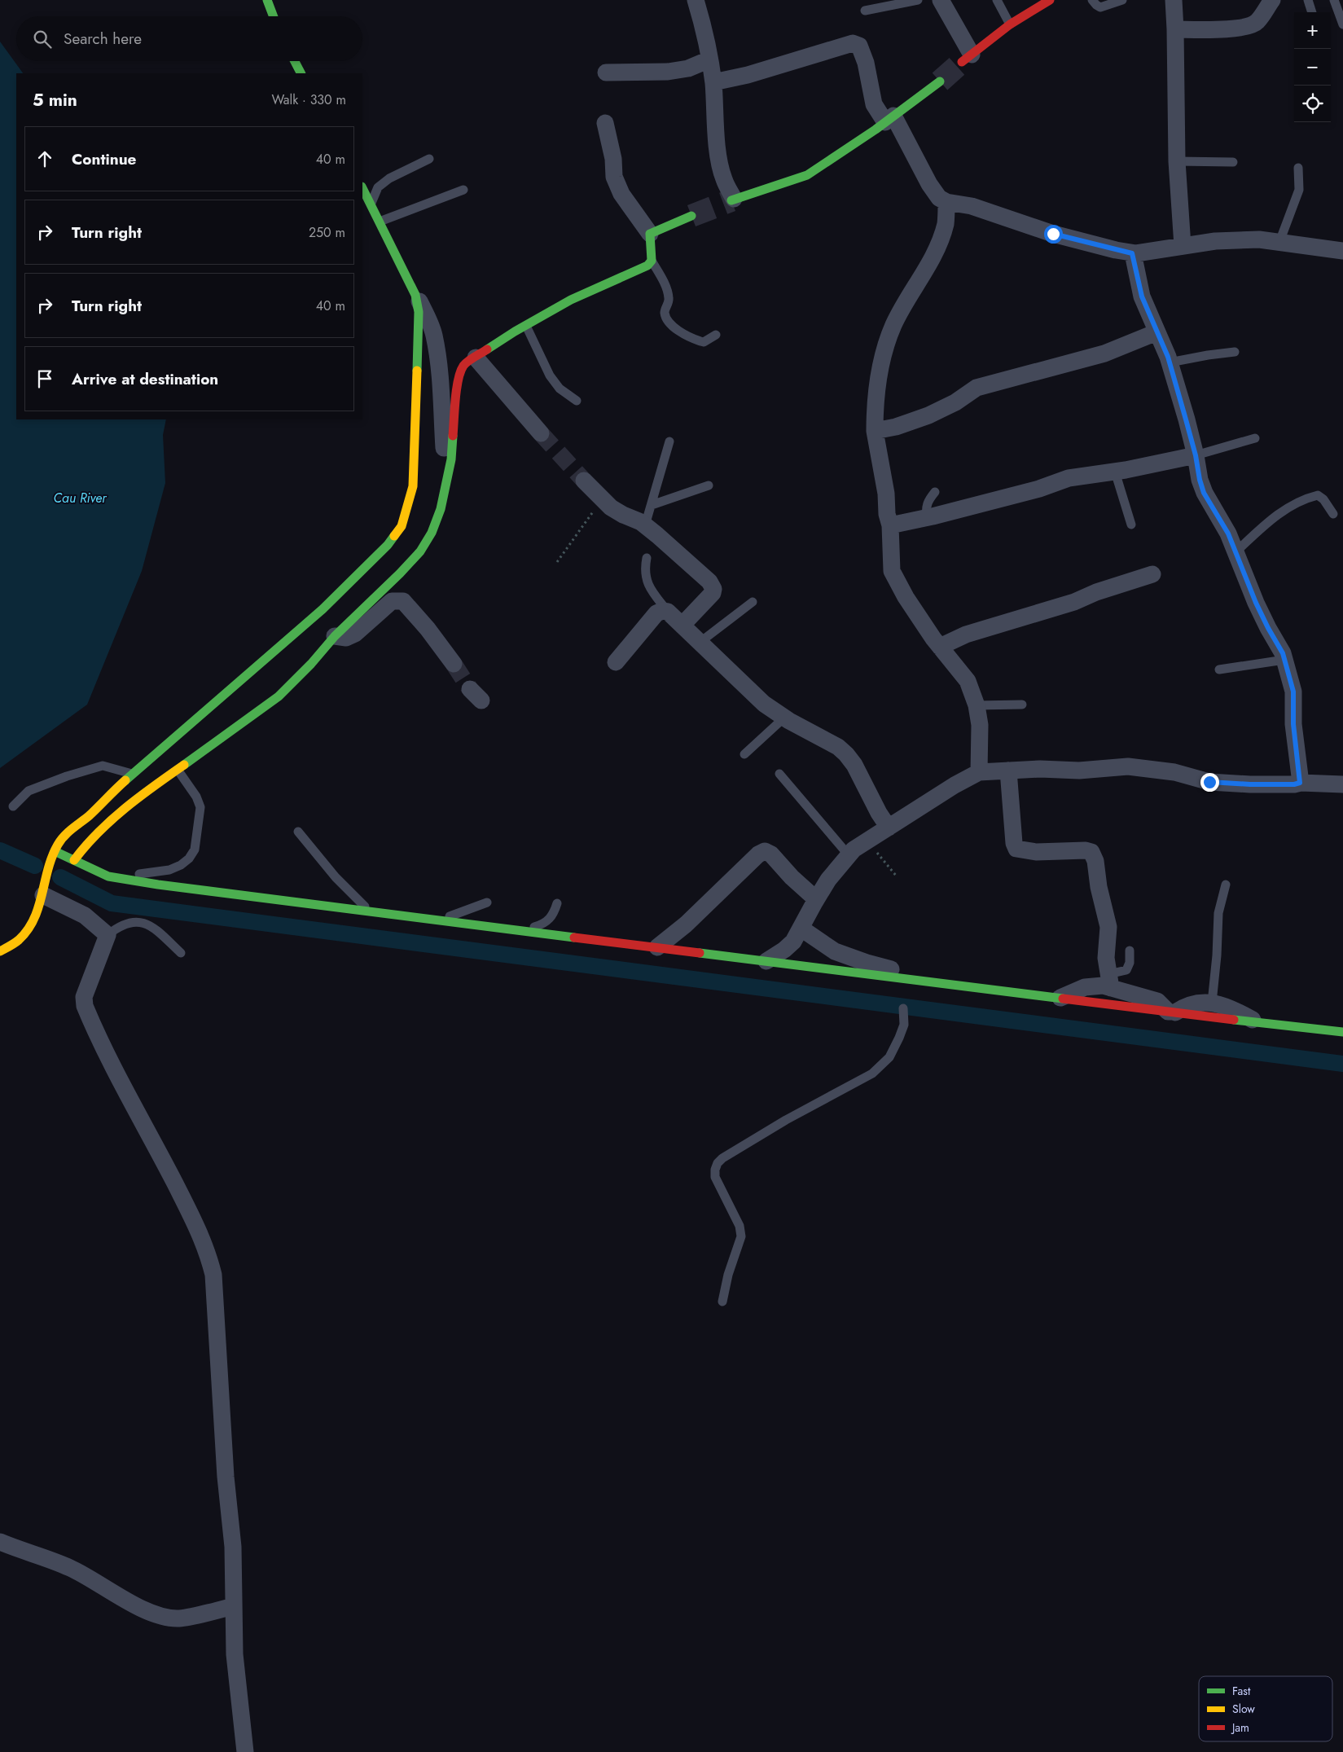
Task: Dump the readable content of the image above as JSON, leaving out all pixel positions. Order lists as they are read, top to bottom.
{
  "water": ["Cau River"],
  "legend": ["Fast", "Slow", "Jam"],
  "page": {
    "map_buttons": ["+", "−"],
    "search": "Search here",
    "heading": ["5 min", "Walk · 330 m"],
    "list": [
      ["Continue", "40 m"],
      ["Turn right", "250 m"],
      ["Turn right", "40 m"],
      "Arrive at destination"
    ]
  }
}
